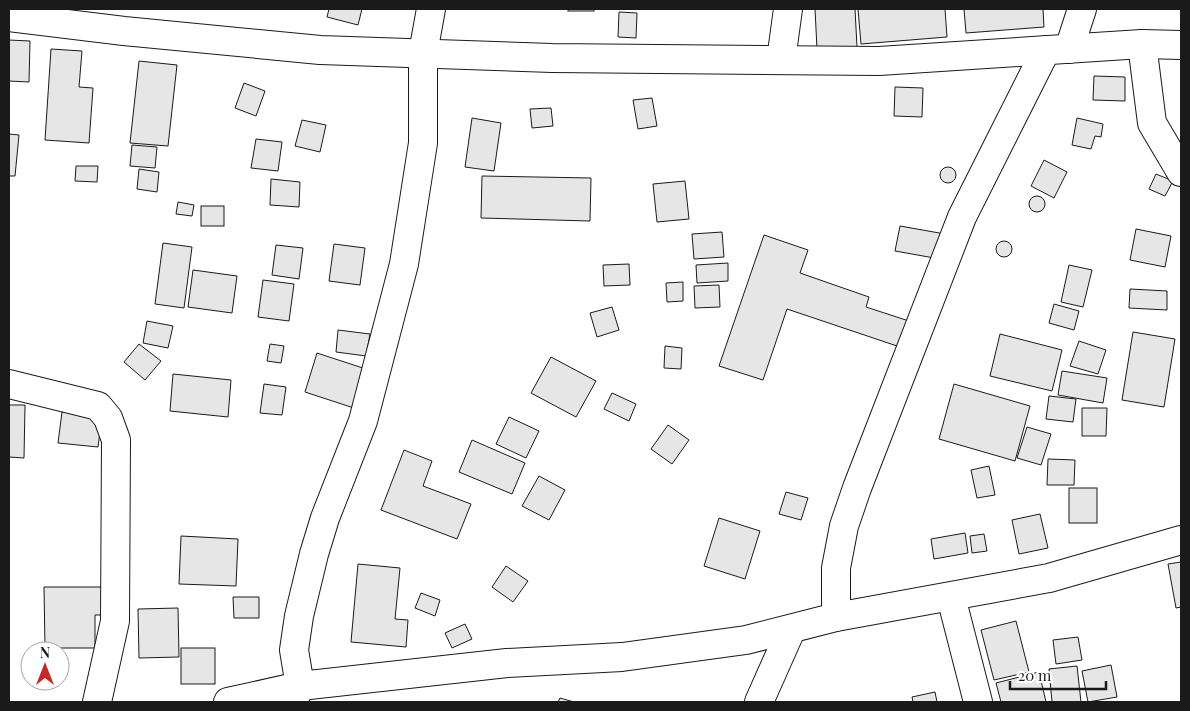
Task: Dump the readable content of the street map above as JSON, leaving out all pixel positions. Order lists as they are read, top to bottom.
{
  "scale_bar": "20 m",
  "north": "top"
}
